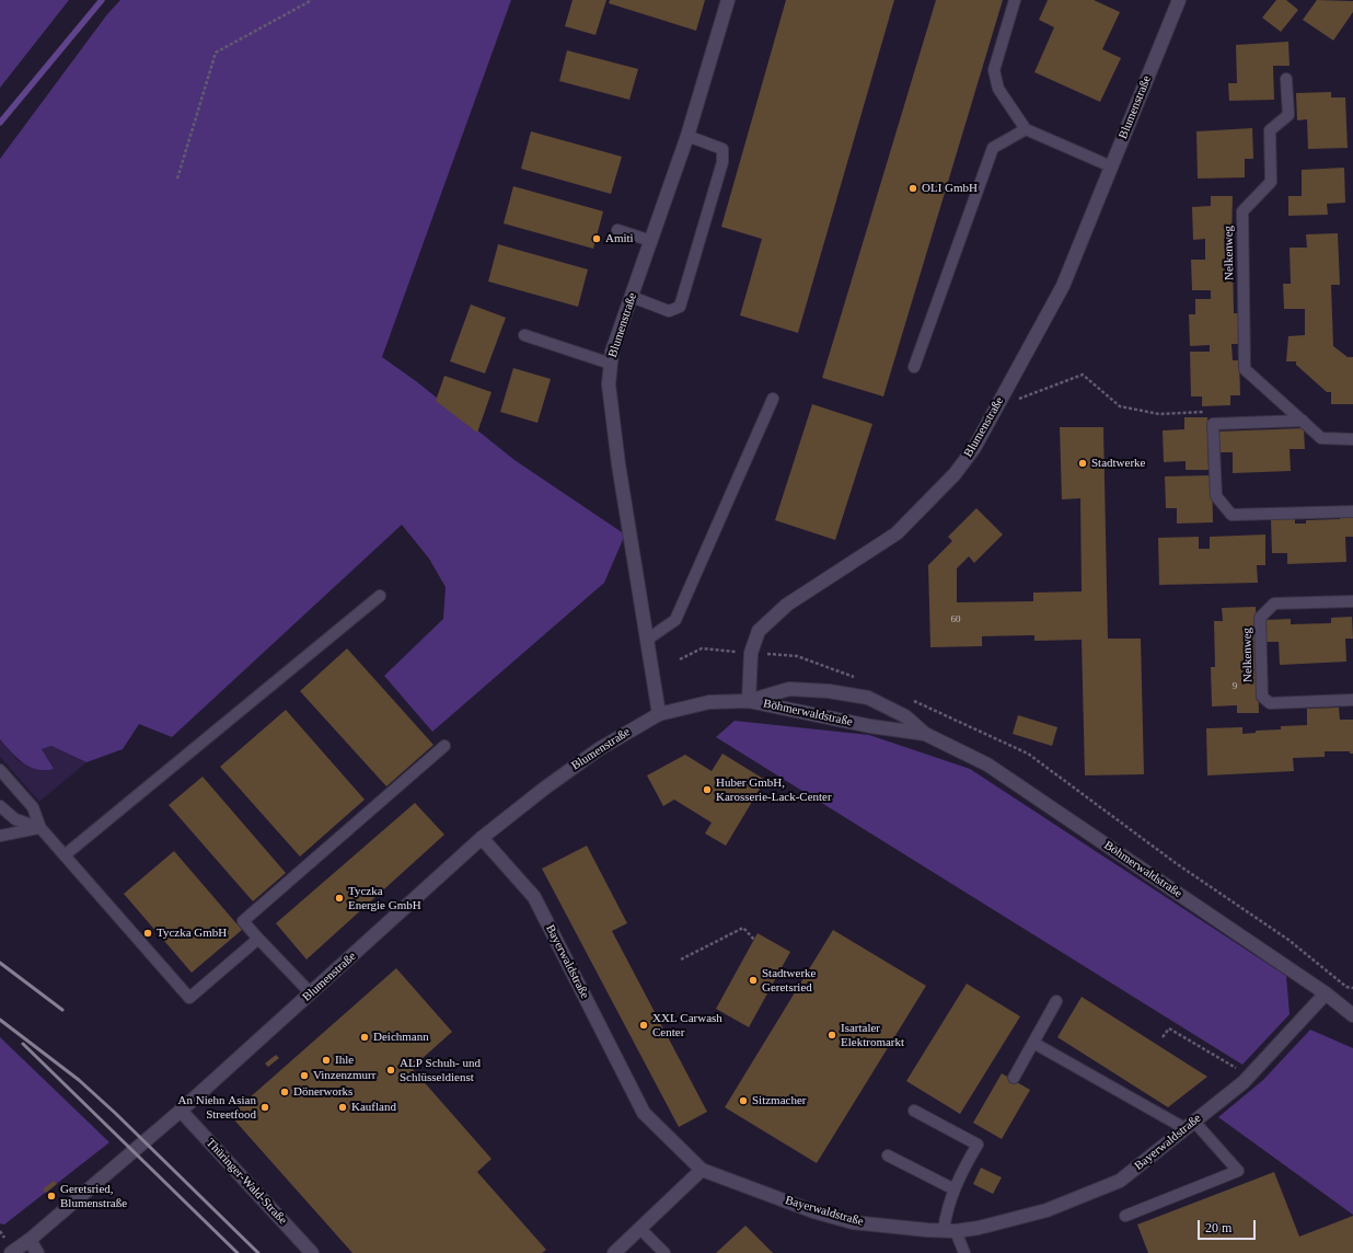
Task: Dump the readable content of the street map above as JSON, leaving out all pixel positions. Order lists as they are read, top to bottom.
{
  "streets": {
    "street": [
      "Blumenstraße",
      "Böhmerwaldstraße",
      "Bayerwaldstraße",
      "Thüringer-Wald-Straße"
    ],
    "lane": ["Nelkenweg"]
  },
  "crossings": [
    ["Blumenstraße", "Böhmerwaldstraße"],
    ["Blumenstraße", "Bayerwaldstraße"],
    ["Blumenstraße", "Thüringer-Wald-Straße"],
    ["Böhmerwaldstraße", "Bayerwaldstraße"]
  ],
  "places": [
    "OLI GmbH",
    "Amiti",
    "Stadtwerke",
    "Huber GmbH, Karosserie-Lack-Center",
    "Tyczka Energie GmbH",
    "Tyczka GmbH",
    "Stadtwerke Geretsried",
    "XXL Carwash Center",
    "Isartaler Elektromarkt",
    "Deichmann",
    "Ihle",
    "ALP Schuh- und Schlüsseldienst",
    "Vinzenzmurr",
    "Dönerworks",
    "Sitzmacher",
    "An Niehn Asian Streetfood",
    "Kaufland",
    "Geretsried, Blumenstraße"
  ],
  "house_numbers": ["60", "9"],
  "scale_bar": "20 m"
}
